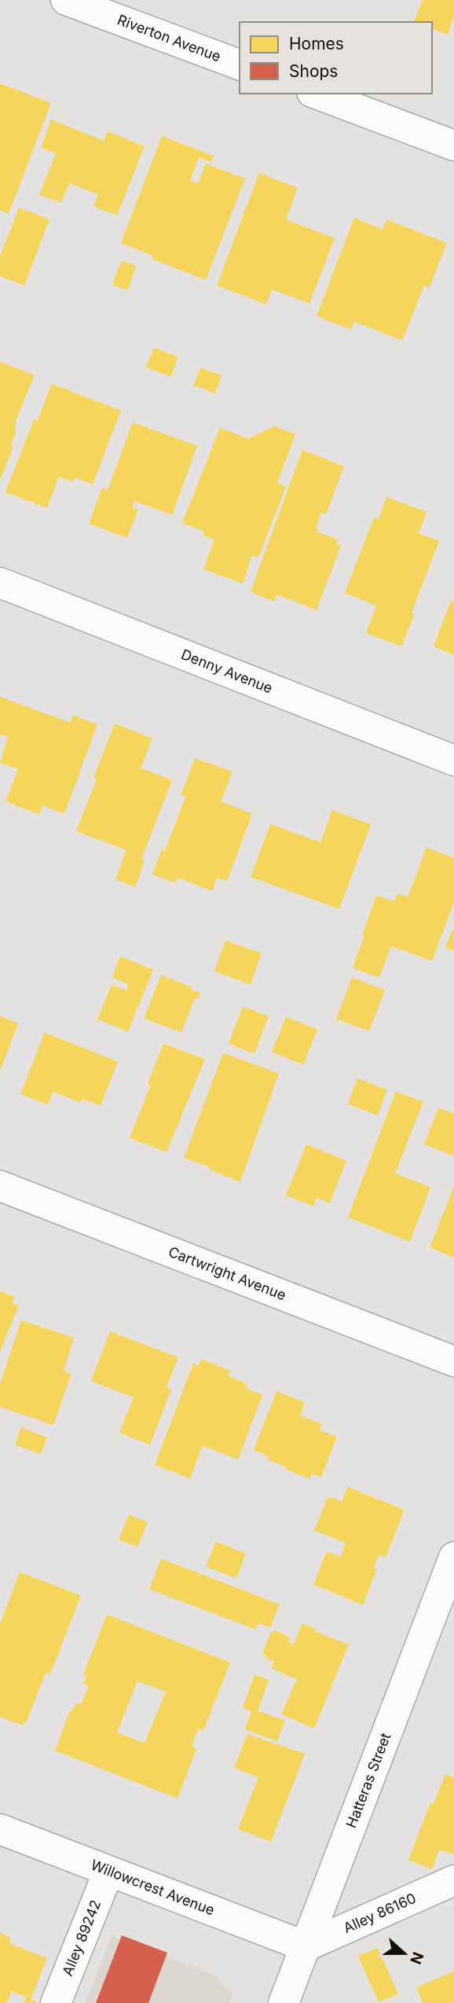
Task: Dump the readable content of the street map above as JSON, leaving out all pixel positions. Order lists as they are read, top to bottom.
{
  "streets": {
    "street": [
      "Riverton Avenue",
      "Denny Avenue",
      "Cartwright Avenue",
      "Hatteras Street",
      "Willowcrest Avenue",
      "Alley 86160",
      "Alley 89242"
    ]
  },
  "crossings": [
    ["Hatteras Street", "Willowcrest Avenue"],
    ["Hatteras Street", "Alley 86160"],
    ["Willowcrest Avenue", "Alley 86160"],
    ["Willowcrest Avenue", "Alley 89242"]
  ],
  "legend": ["Homes", "Shops"],
  "north": "right"
}
